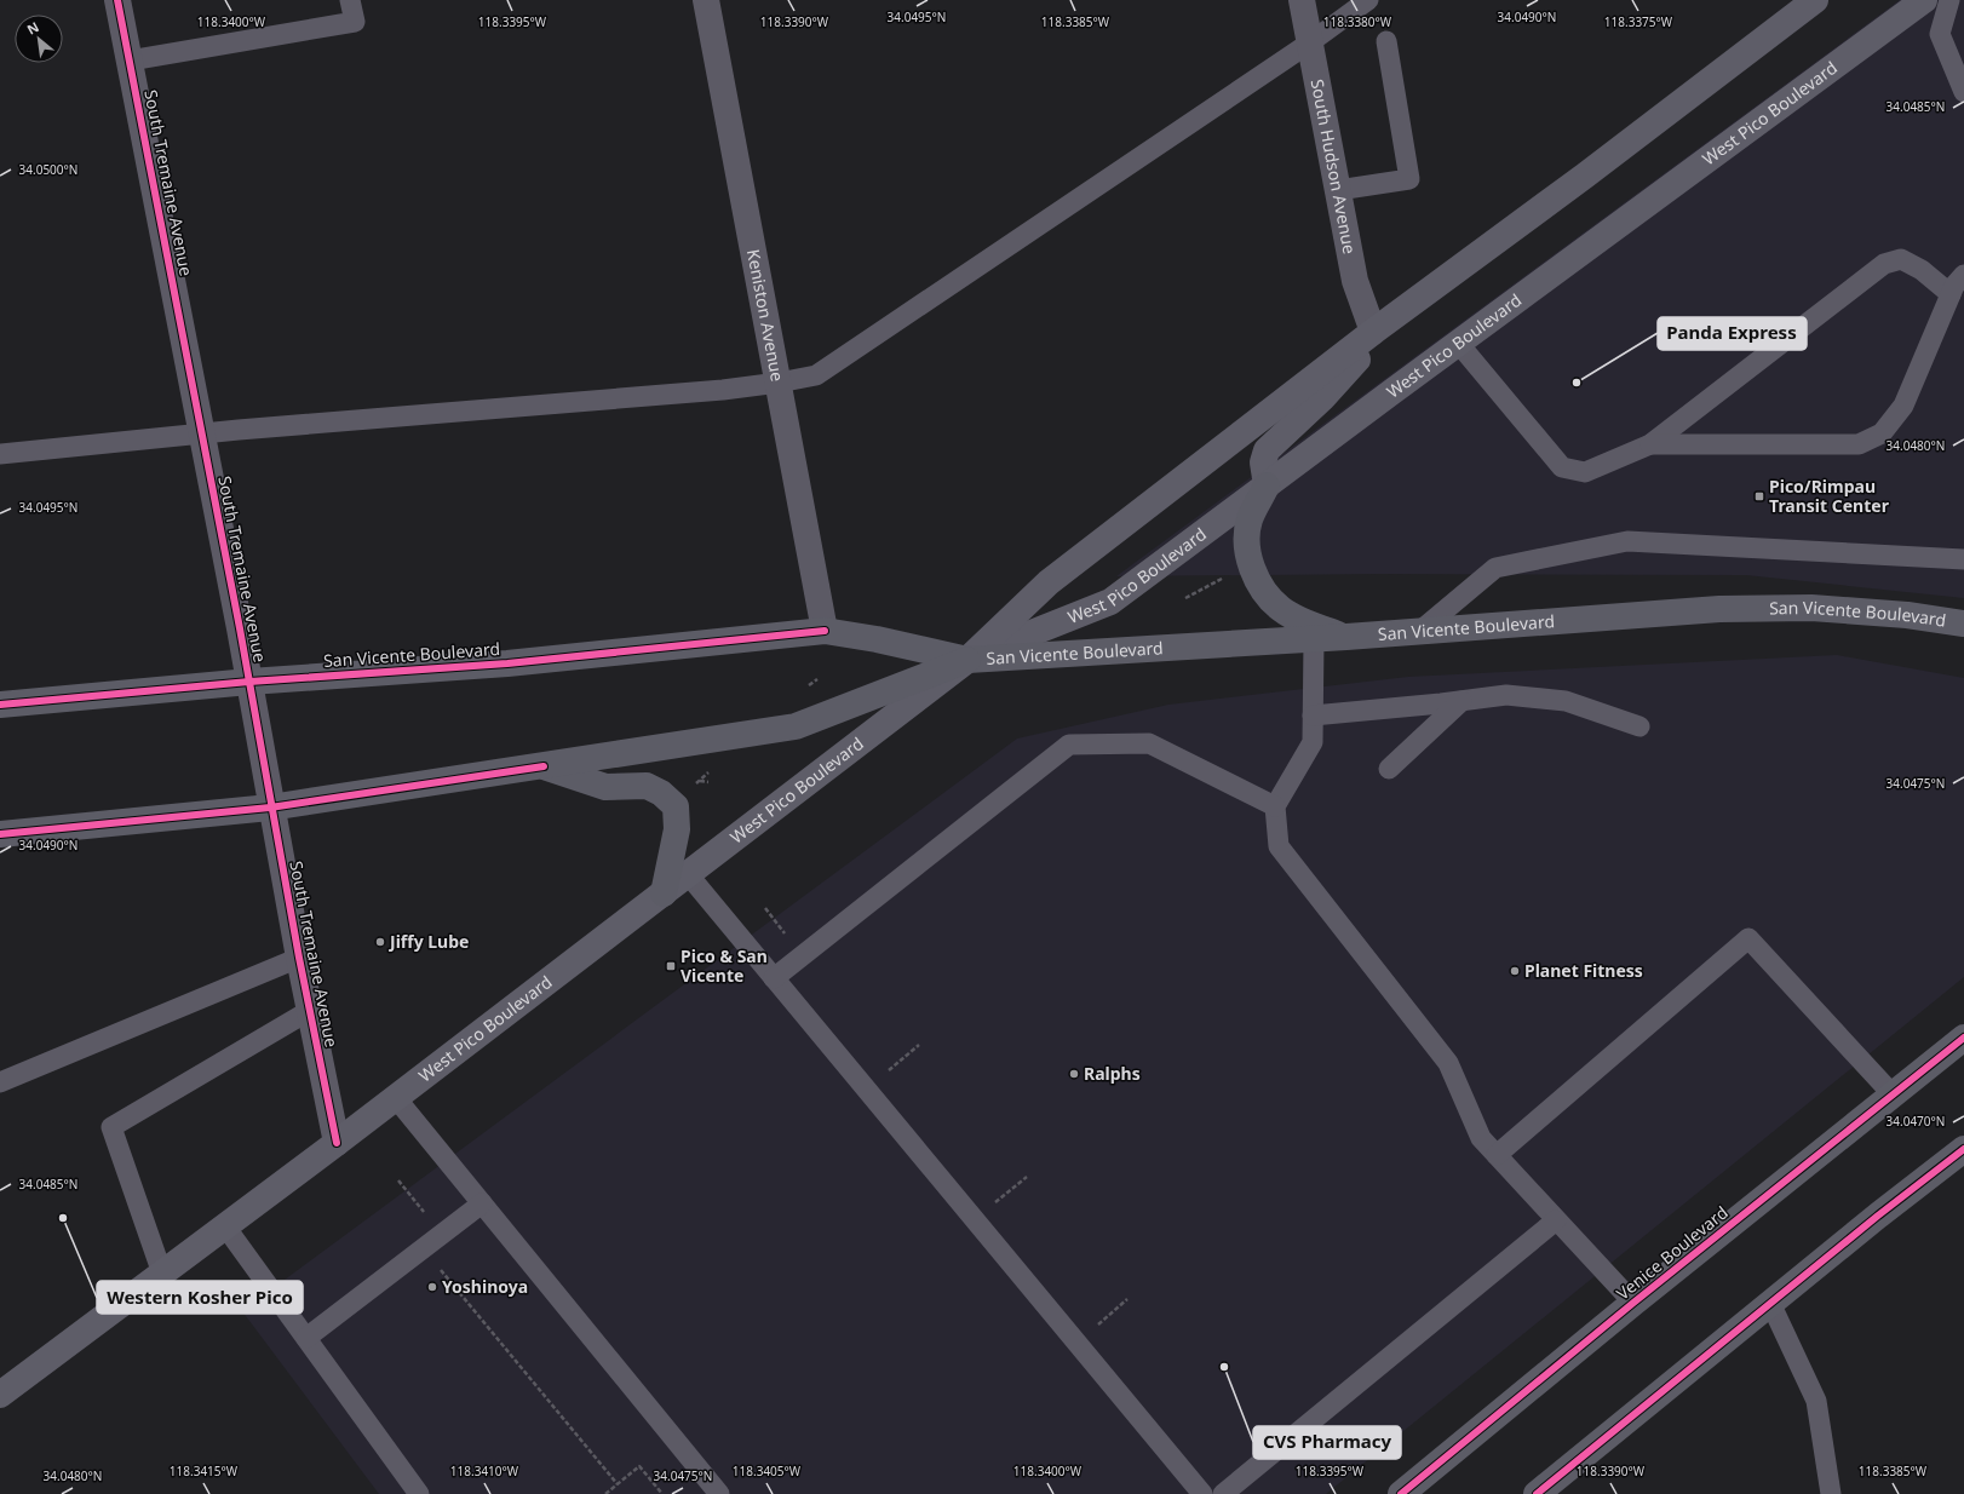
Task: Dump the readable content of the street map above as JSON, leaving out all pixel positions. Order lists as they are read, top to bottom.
{
  "streets": {
    "main road": ["West Pico Boulevard", "San Vicente Boulevard", "Venice Boulevard"],
    "street": ["South Hudson Avenue", "South Tremaine Avenue", "Keniston Avenue"]
  },
  "crossings": [
    ["West Pico Boulevard", "South Hudson Avenue"],
    ["West Pico Boulevard", "South Tremaine Avenue"],
    ["West Pico Boulevard", "San Vicente Boulevard"],
    ["South Tremaine Avenue", "San Vicente Boulevard"],
    ["Keniston Avenue", "San Vicente Boulevard"]
  ],
  "places": {
    "other": [
      "Panda Express",
      "Jiffy Lube",
      "Planet Fitness",
      "Ralphs",
      "Western Kosher Pico",
      "Yoshinoya",
      "CVS Pharmacy"
    ],
    "transit": ["Pico/Rimpau Transit Center", "Pico & San Vicente"]
  },
  "north": "top left",
  "coordinates": [
    "34.0495°N",
    "34.0490°N",
    "118.3400°W",
    "118.3395°W",
    "118.3390°W",
    "118.3385°W",
    "118.3380°W",
    "118.3375°W",
    "34.0485°N",
    "34.0500°N",
    "34.0480°N",
    "34.0475°N",
    "34.0470°N",
    "118.3415°W",
    "118.3410°W",
    "118.3405°W"
  ]
}
